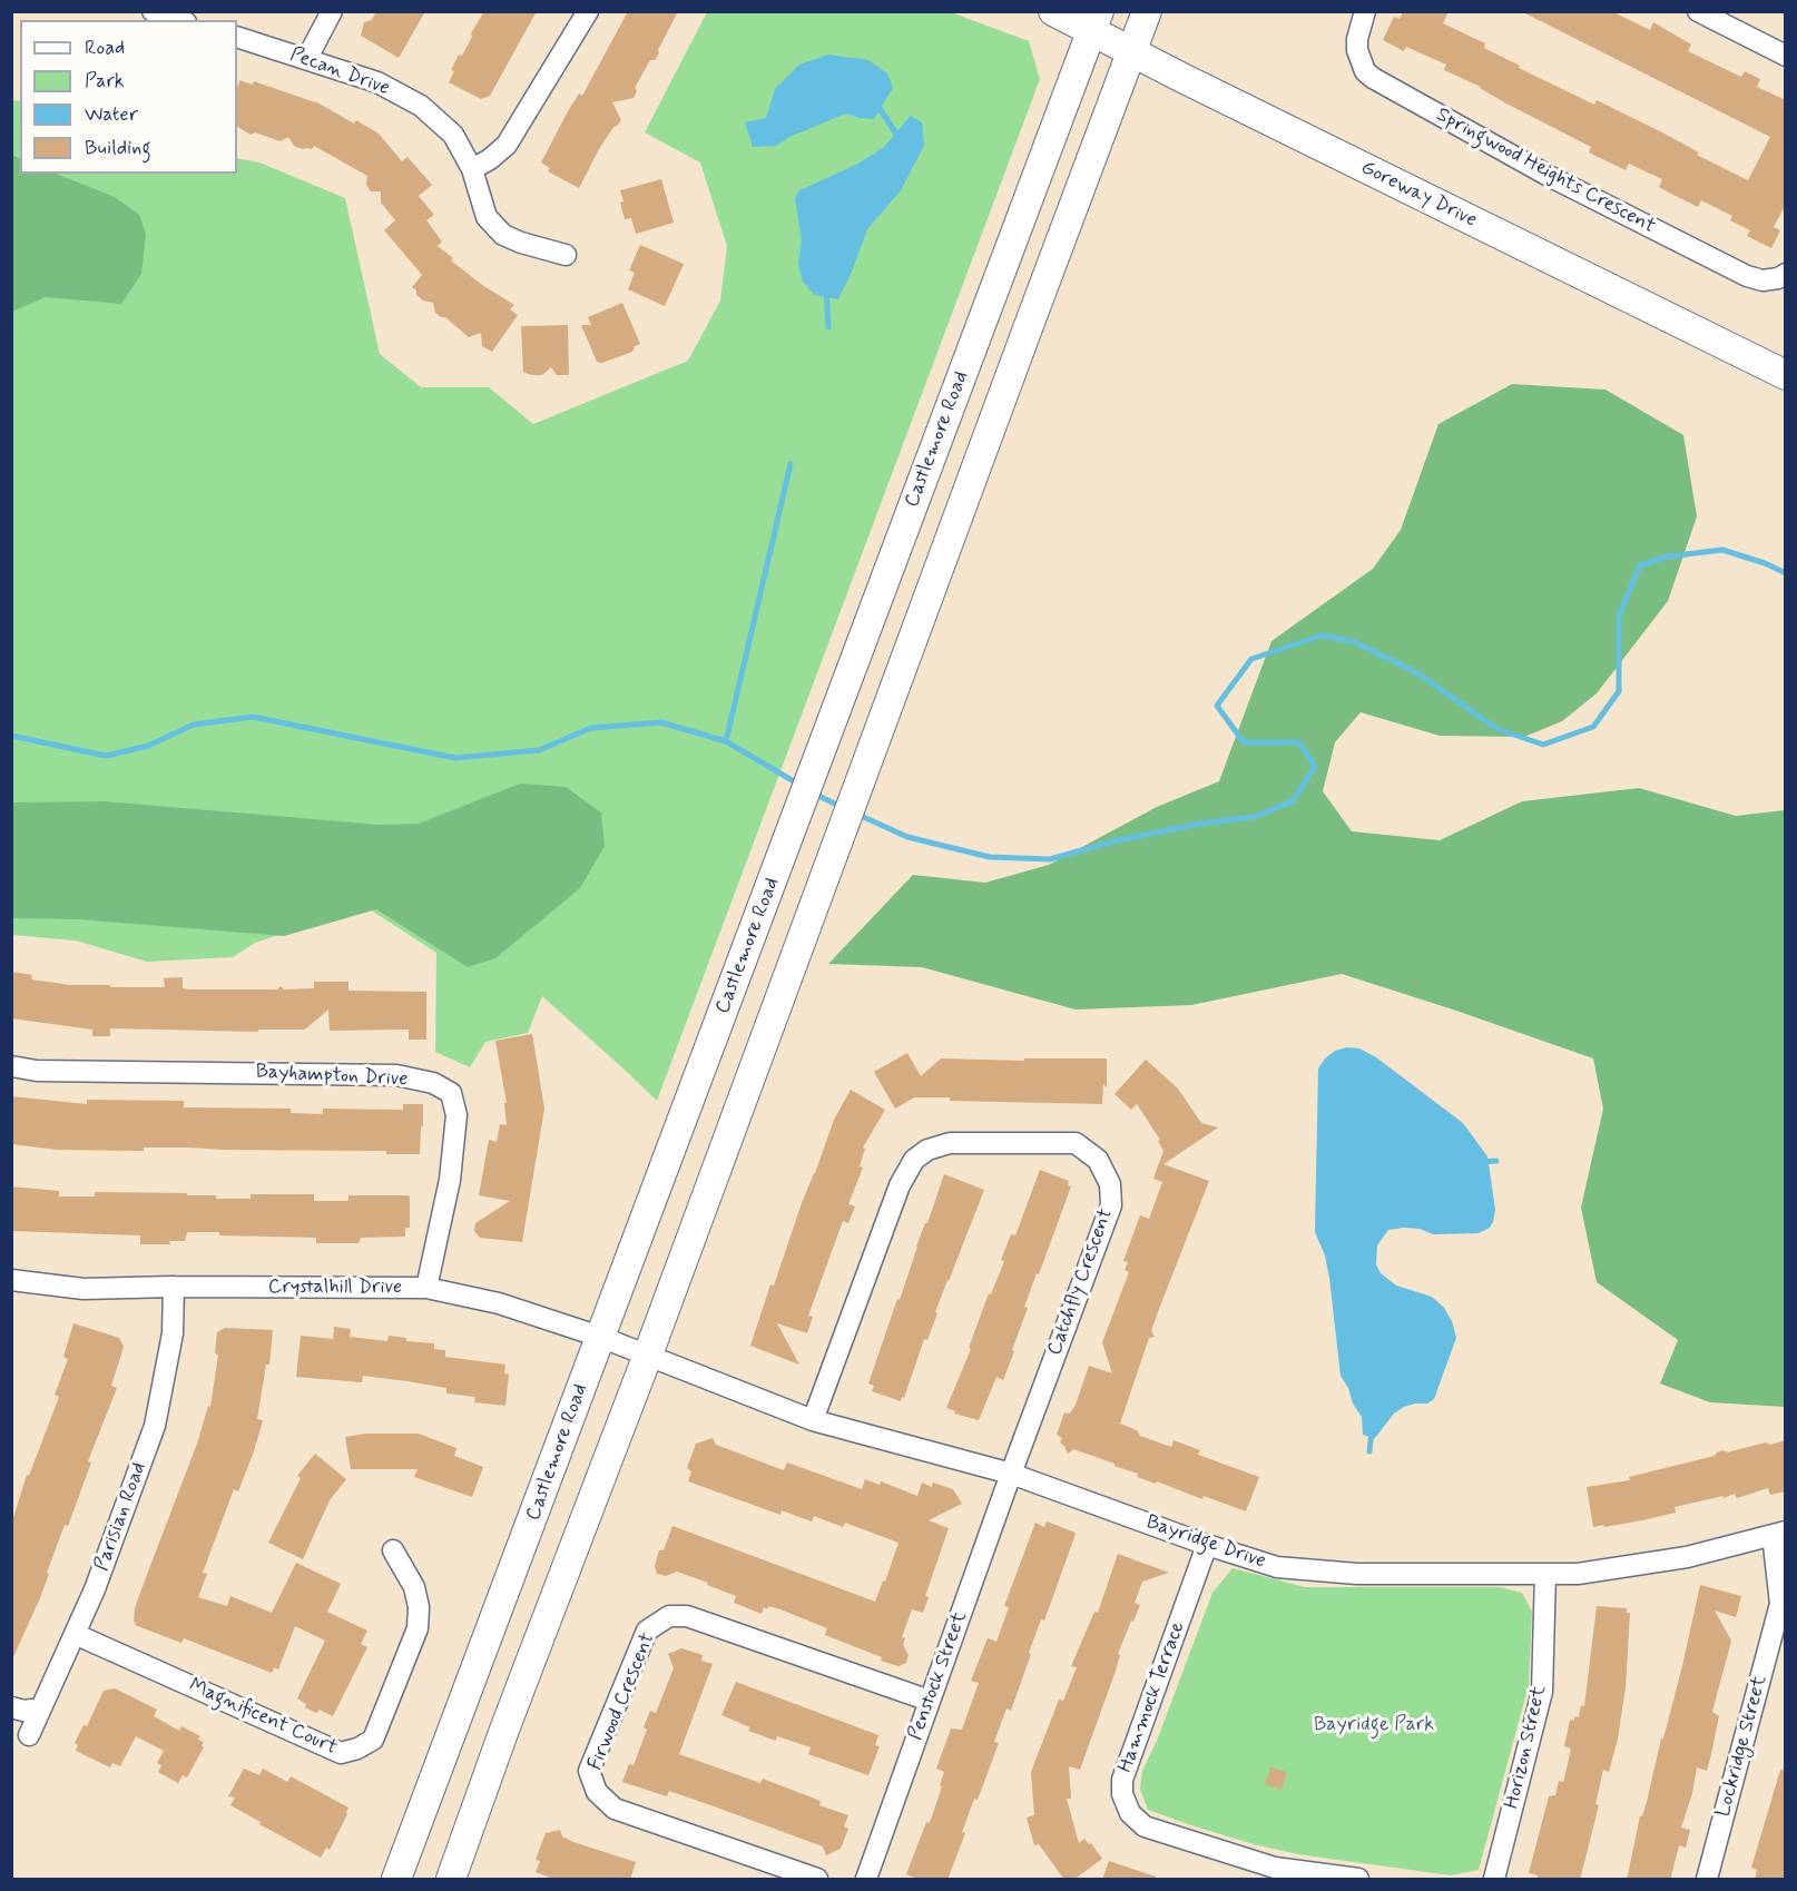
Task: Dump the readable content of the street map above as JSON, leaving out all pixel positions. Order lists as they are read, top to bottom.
{
  "streets": {
    "main road": ["Goreway Drive", "Castlemore Road"],
    "street": [
      "Pecan Drive",
      "Springwood Heights Crescent",
      "Bayhampton Drive",
      "Catchfly Crescent",
      "Crystalhill Drive",
      "Parisian Road",
      "Bayridge Drive",
      "Penstock Street",
      "Hammock Terrace",
      "Firwood Crescent",
      "Magnificent Court",
      "Lockridge Street",
      "Horizon Street"
    ]
  },
  "crossings": [
    ["Goreway Drive", "Castlemore Road"],
    ["Castlemore Road", "Crystalhill Drive"],
    ["Bayhampton Drive", "Crystalhill Drive"],
    ["Catchfly Crescent", "Bayridge Drive"],
    ["Catchfly Crescent", "Penstock Street"],
    ["Crystalhill Drive", "Parisian Road"],
    ["Crystalhill Drive", "Bayridge Drive"],
    ["Parisian Road", "Magnificent Court"],
    ["Bayridge Drive", "Penstock Street"],
    ["Bayridge Drive", "Hammock Terrace"],
    ["Bayridge Drive", "Lockridge Street"],
    ["Bayridge Drive", "Horizon Street"],
    ["Penstock Street", "Firwood Crescent"]
  ],
  "parks": ["Bayridge Park"],
  "legend": [
    "Road",
    "Park",
    "Water",
    "Building"
  ]
}
